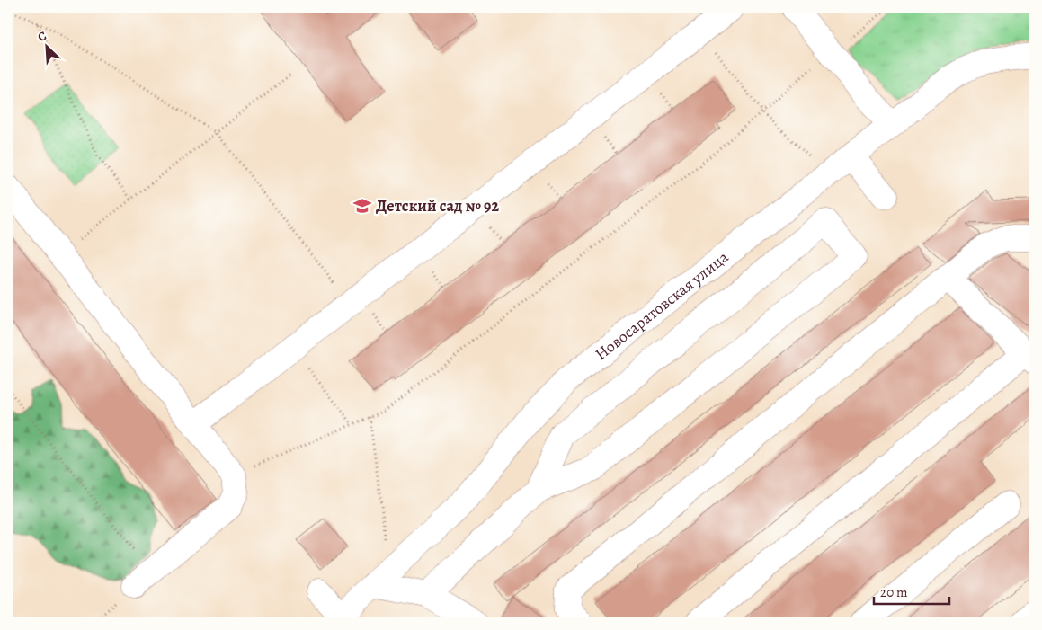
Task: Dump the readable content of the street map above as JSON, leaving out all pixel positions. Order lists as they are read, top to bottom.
{
  "streets": {
    "street": ["Новосаратовская улица"]
  },
  "places": {
    "school or university": ["Детский сад № 92"]
  },
  "scale_bar": "20 m",
  "north": "top left"
}
